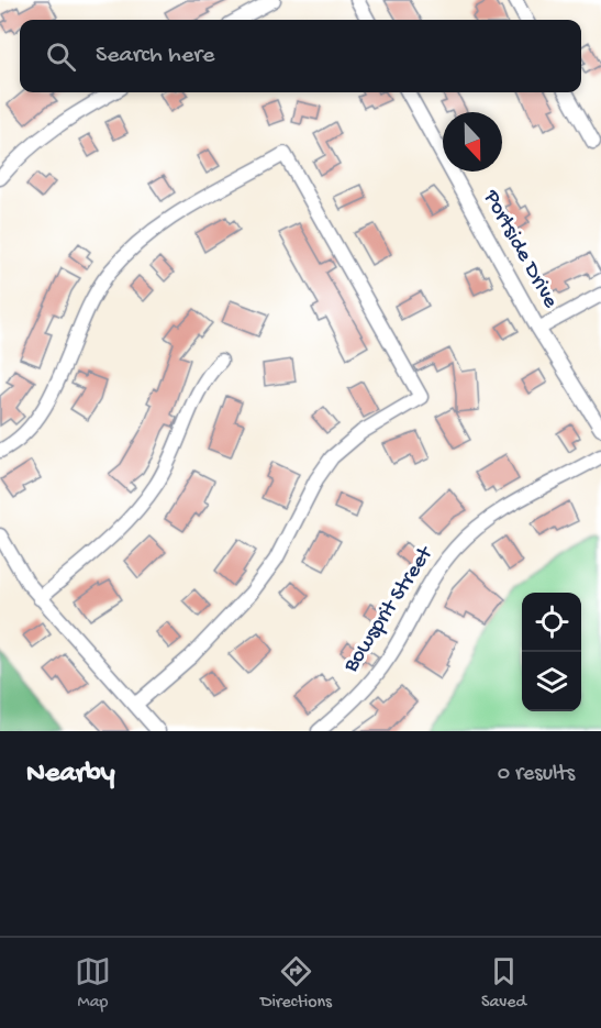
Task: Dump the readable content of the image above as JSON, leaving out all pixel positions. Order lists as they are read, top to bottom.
{
  "streets": {
    "street": ["Portside Drive", "Bowsprit Street"]
  },
  "north": "bottom",
  "page": {
    "search": "Search here",
    "heading": ["Nearby", "0 results"],
    "nav": ["Map", "Directions", "Saved"]
  }
}
